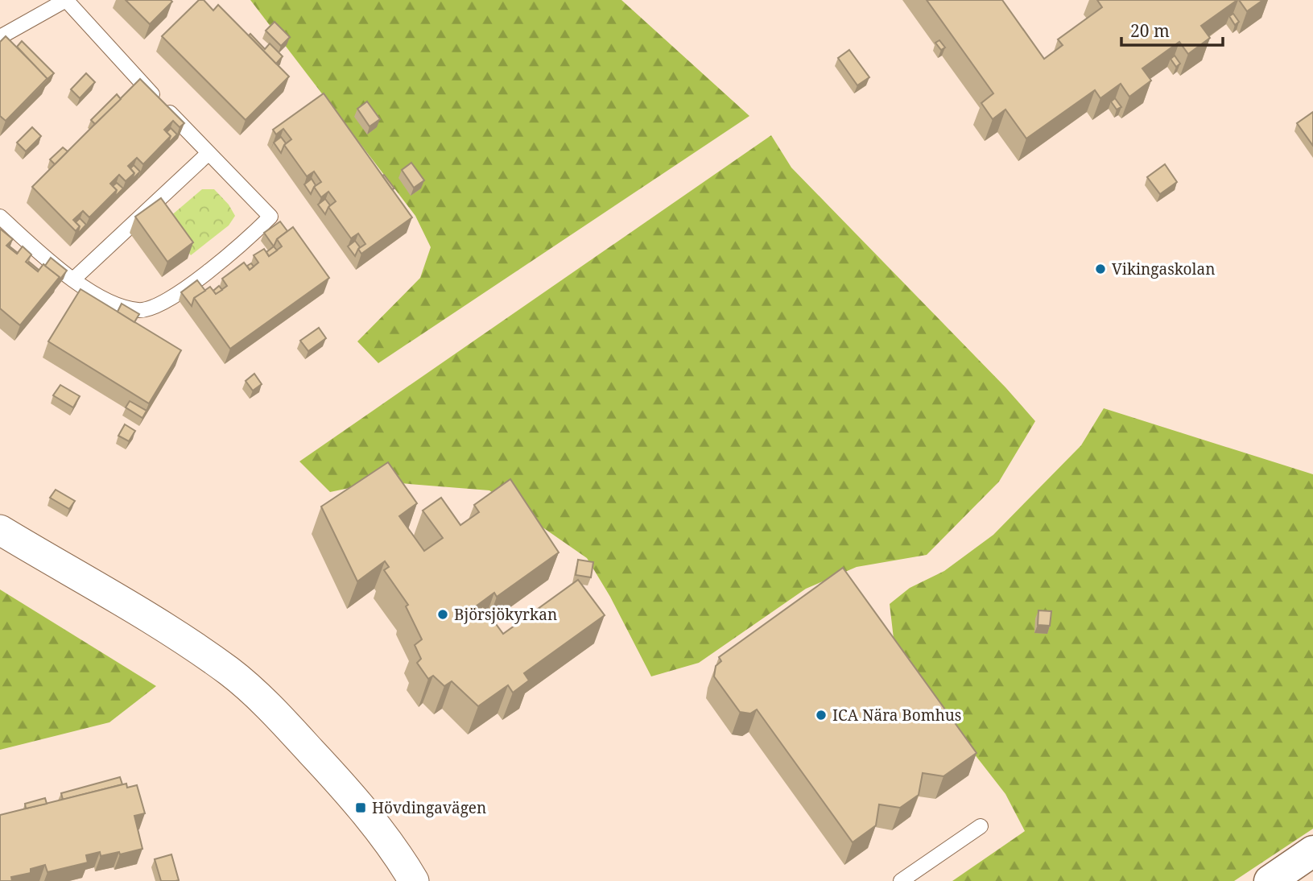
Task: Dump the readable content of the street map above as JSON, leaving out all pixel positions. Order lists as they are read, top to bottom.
{
  "places": {
    "other": ["Vikingaskolan", "Björsjökyrkan", "ICA Nära Bomhus"],
    "transit": ["Hövdingavägen"]
  },
  "scale_bar": "20 m"
}
